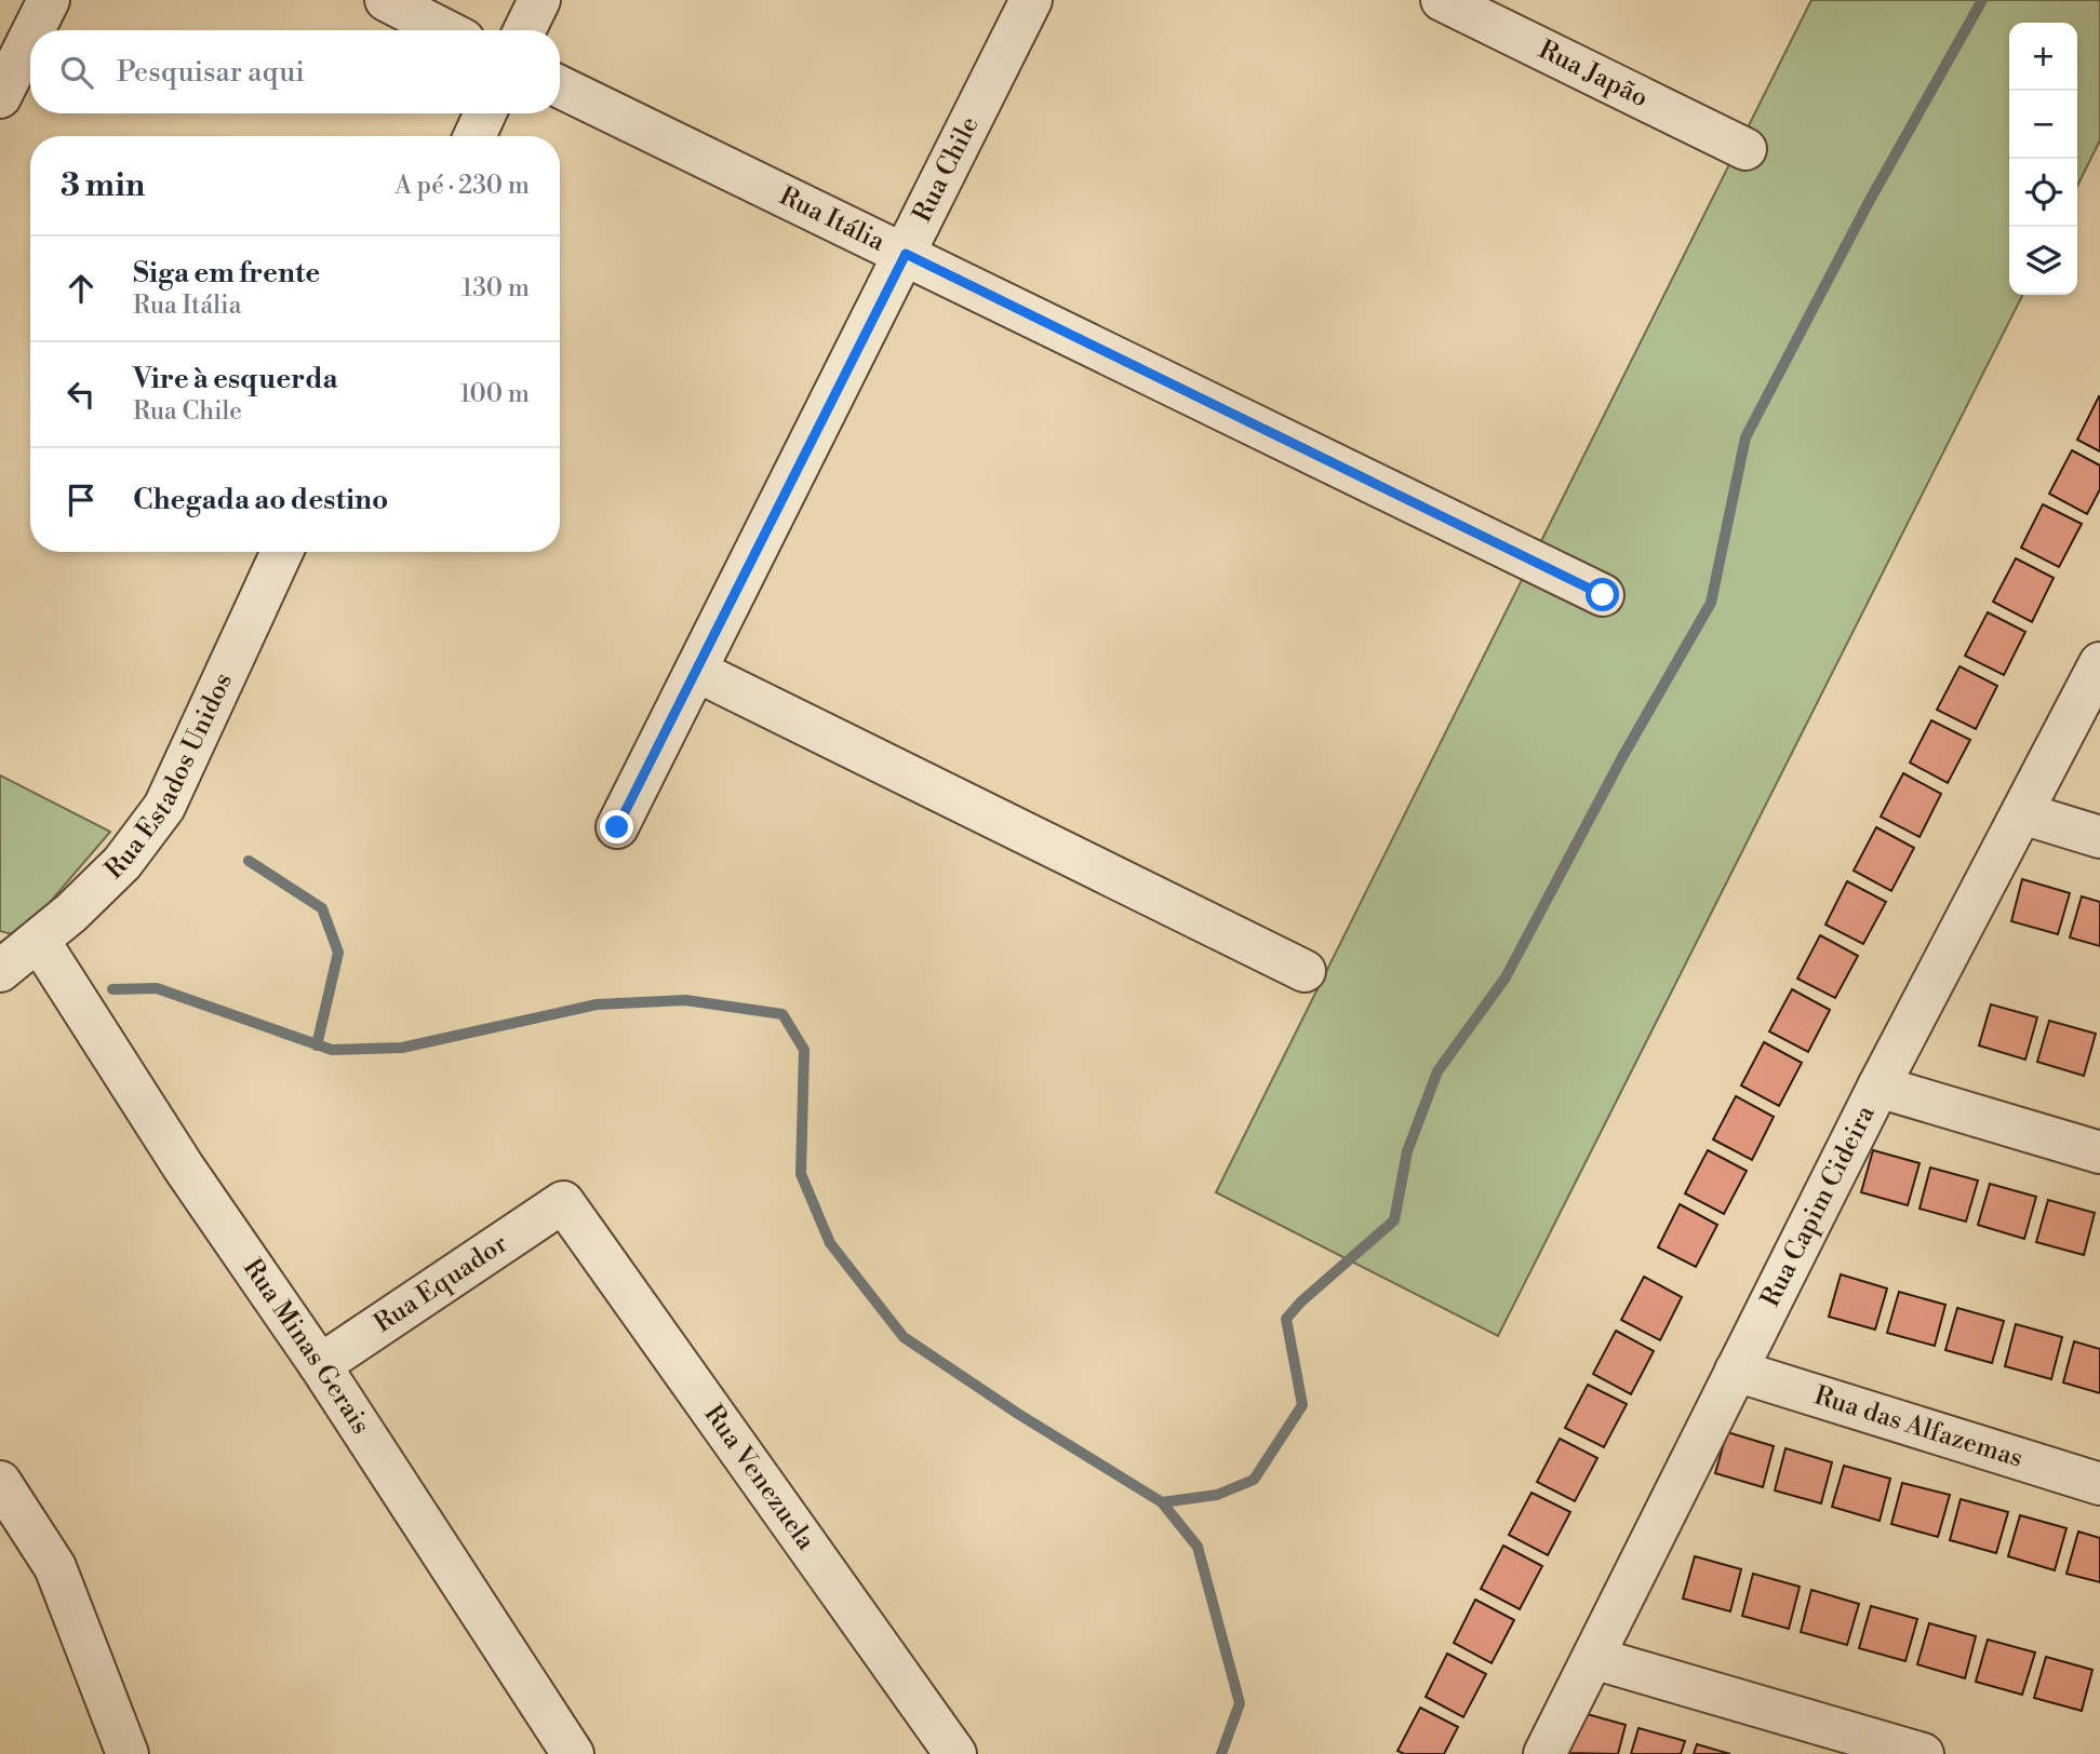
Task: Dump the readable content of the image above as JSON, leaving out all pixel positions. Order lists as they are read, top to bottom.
{
  "streets": {
    "street": [
      "Rua Japão",
      "Rua Chile",
      "Rua Itália",
      "Rua Estados Unidos",
      "Rua Capim Cideira",
      "Rua Equador",
      "Rua Minas Gerais",
      "Rua das Alfazemas",
      "Rua Venezuela"
    ]
  },
  "crossings": [
    ["Rua Chile", "Rua Itália"],
    ["Rua Estados Unidos", "Rua Minas Gerais"],
    ["Rua Capim Cideira", "Rua das Alfazemas"],
    ["Rua Equador", "Rua Minas Gerais"],
    ["Rua Equador", "Rua Venezuela"]
  ],
  "page": {
    "map_buttons": ["+", "−"],
    "search": "Pesquisar aqui",
    "heading": ["3 min", "A pé · 230 m"],
    "list": [
      ["Siga em frente", "Rua Itália", "130 m"],
      ["Vire à esquerda", "Rua Chile", "100 m"],
      "Chegada ao destino"
    ]
  }
}
